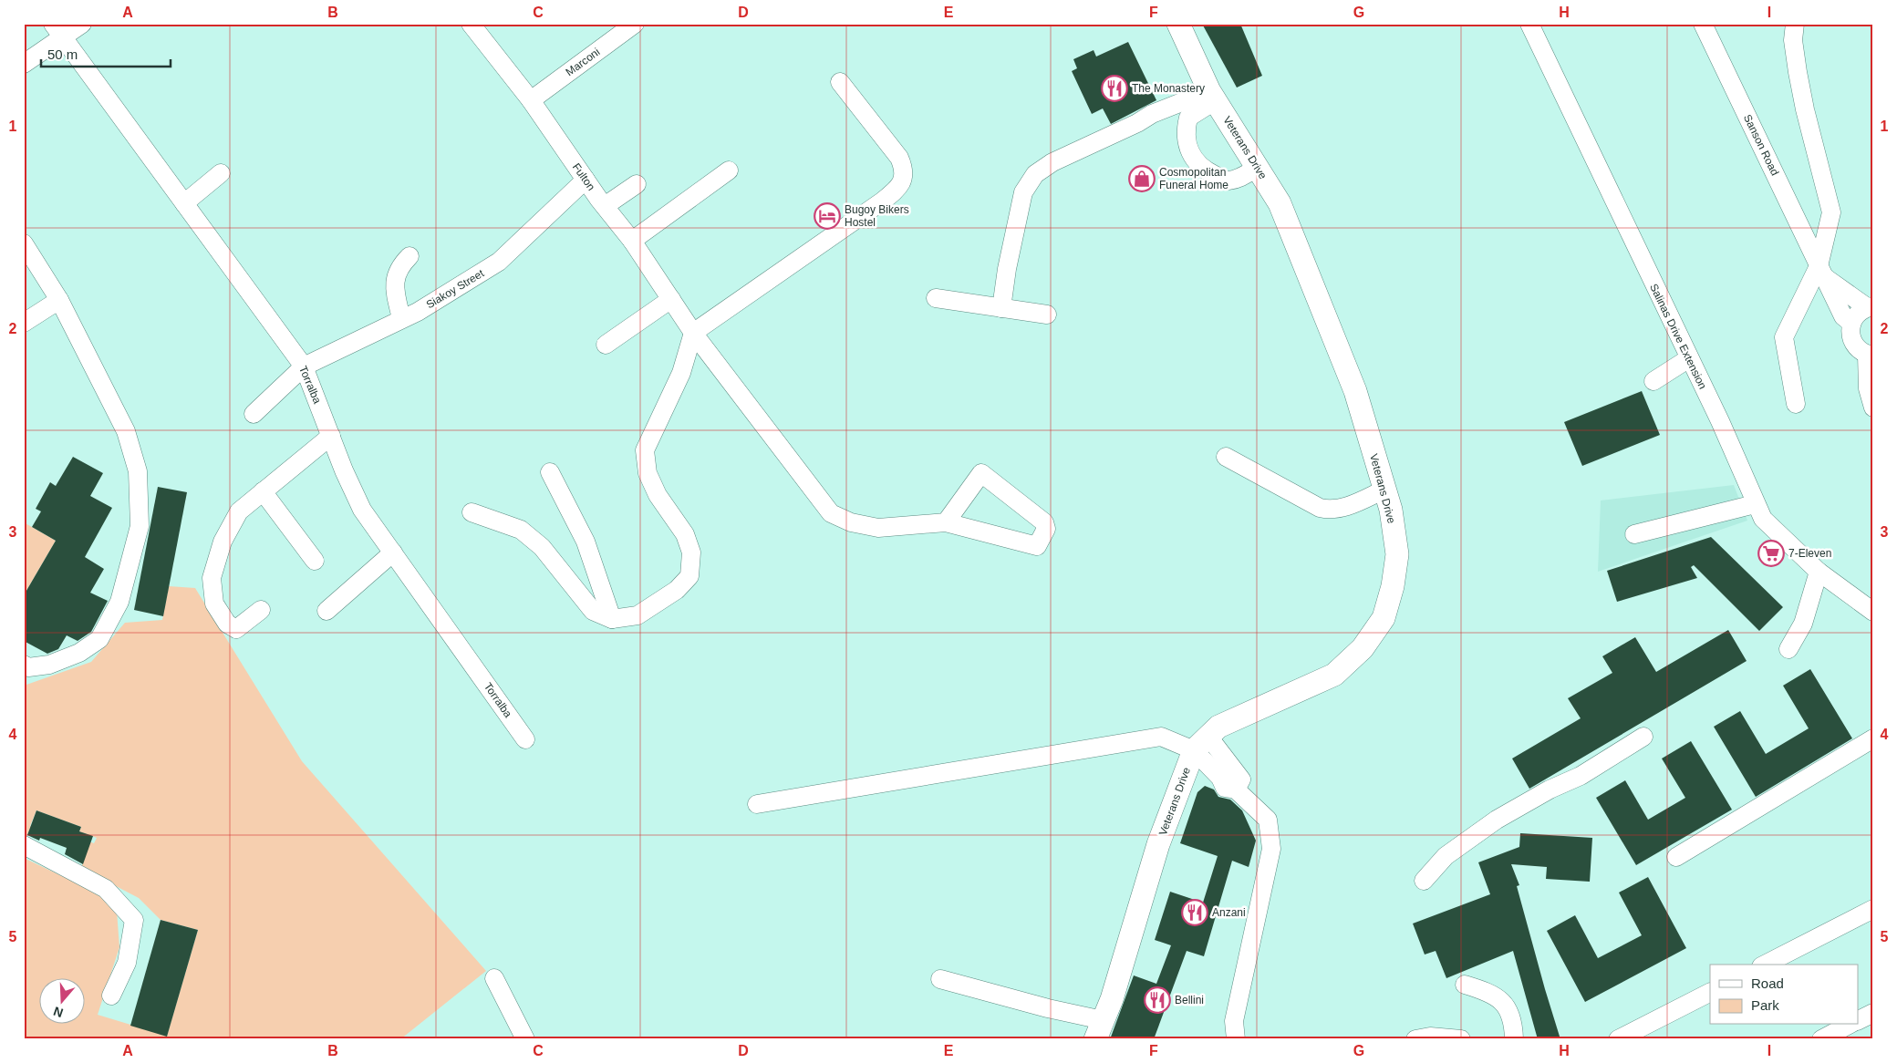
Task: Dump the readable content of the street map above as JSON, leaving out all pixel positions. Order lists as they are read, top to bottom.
{
  "streets": {
    "main road": ["Veterans Drive"],
    "street": [
      "Marconi",
      "Sanson Road",
      "Fulton",
      "Siakoy Street",
      "Salinas Drive Extension",
      "Torralba"
    ]
  },
  "crossings": [
    ["Marconi", "Fulton"],
    ["Fulton", "Siakoy Street"],
    ["Siakoy Street", "Torralba"]
  ],
  "places": {
    "restaurant": ["The Monastery", "Anzani", "Bellini"],
    "shop": ["Cosmopolitan Funeral Home"],
    "hotel": ["Bugoy Bikers Hostel"],
    "supermarket": ["7-Eleven"]
  },
  "legend": ["Road", "Park"],
  "scale_bar": "50 m",
  "north": "bottom",
  "grid": {
    "columns": [
      "A",
      "B",
      "C",
      "D",
      "E",
      "F",
      "G",
      "H",
      "I"
    ],
    "rows": [
      "1",
      "2",
      "3",
      "4",
      "5"
    ]
  }
}
